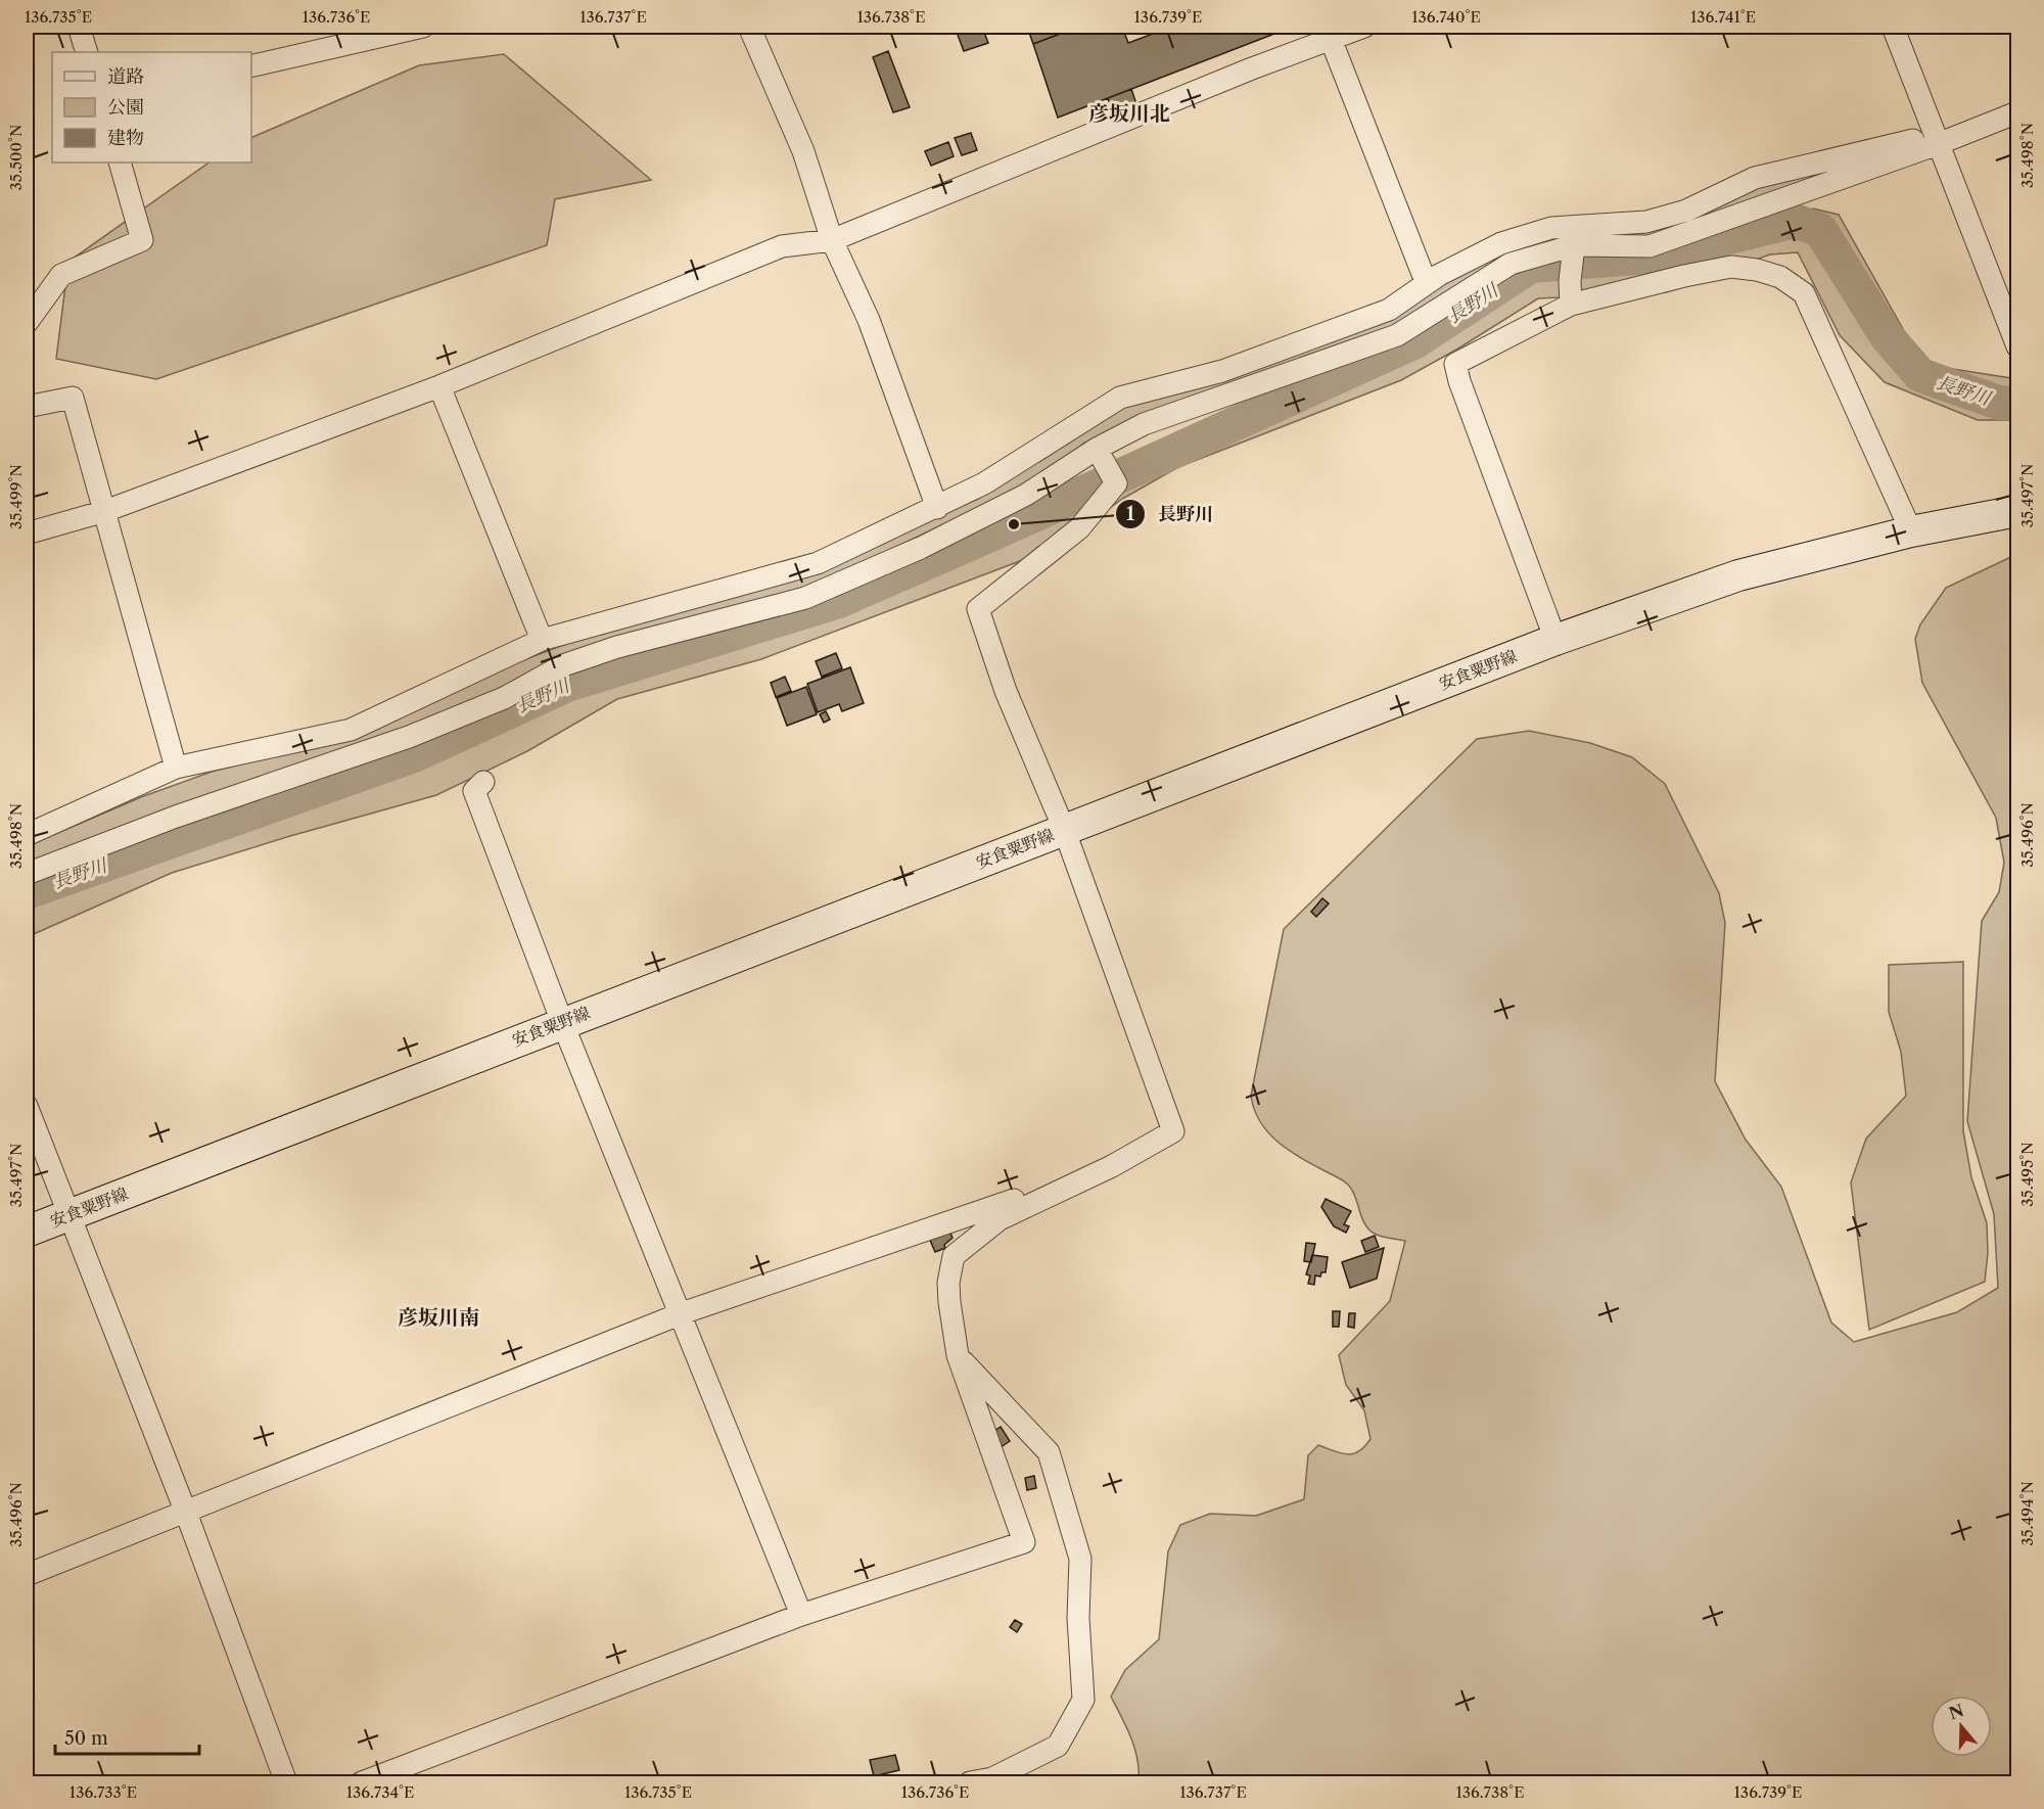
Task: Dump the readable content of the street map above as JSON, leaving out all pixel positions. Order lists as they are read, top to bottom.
{
  "streets": {
    "main road": ["安食粟野線"]
  },
  "districts": ["彦坂川北", "彦坂川南"],
  "water": ["長野川"],
  "places": ["長野川"],
  "legend": ["道路", "公園", "建物"],
  "scale_bar": "50 m",
  "north": "top",
  "coordinates": [
    "136.735°E",
    "136.736°E",
    "136.737°E",
    "136.738°E",
    "136.739°E",
    "136.740°E",
    "136.741°E",
    "35.498°N",
    "35.500°N",
    "35.497°N",
    "35.499°N",
    "35.496°N",
    "35.495°N",
    "35.494°N",
    "136.733°E",
    "136.734°E"
  ]
}
